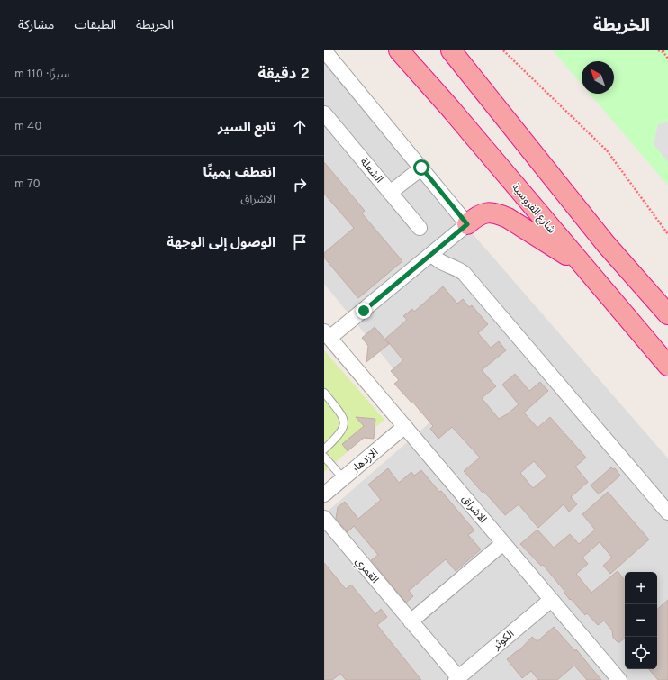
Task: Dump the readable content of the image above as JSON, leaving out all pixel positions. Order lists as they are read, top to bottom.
{
  "streets": {
    "highway": ["شارع الفروسية"],
    "street": [
      "الشعلة",
      "الازدهار",
      "الاشراق",
      "القمري",
      "الكوثر"
    ]
  },
  "crossings": [
    ["الازدهار", "الاشراق"],
    ["الاشراق", "الكوثر"],
    ["القمري", "الكوثر"]
  ],
  "north": "top left",
  "page": {
    "header": "الخريطة",
    "nav": ["الخريطة", "الطبقات", "مشاركة"],
    "heading": ["2 دقيقة", "سيرًا · 110 m"],
    "list": [
      ["تابع السير", "40 m"],
      ["انعطف يمينًا", "الاشراق", "70 m"],
      "الوصول إلى الوجهة"
    ],
    "map_buttons": ["+", "−"]
  }
}
